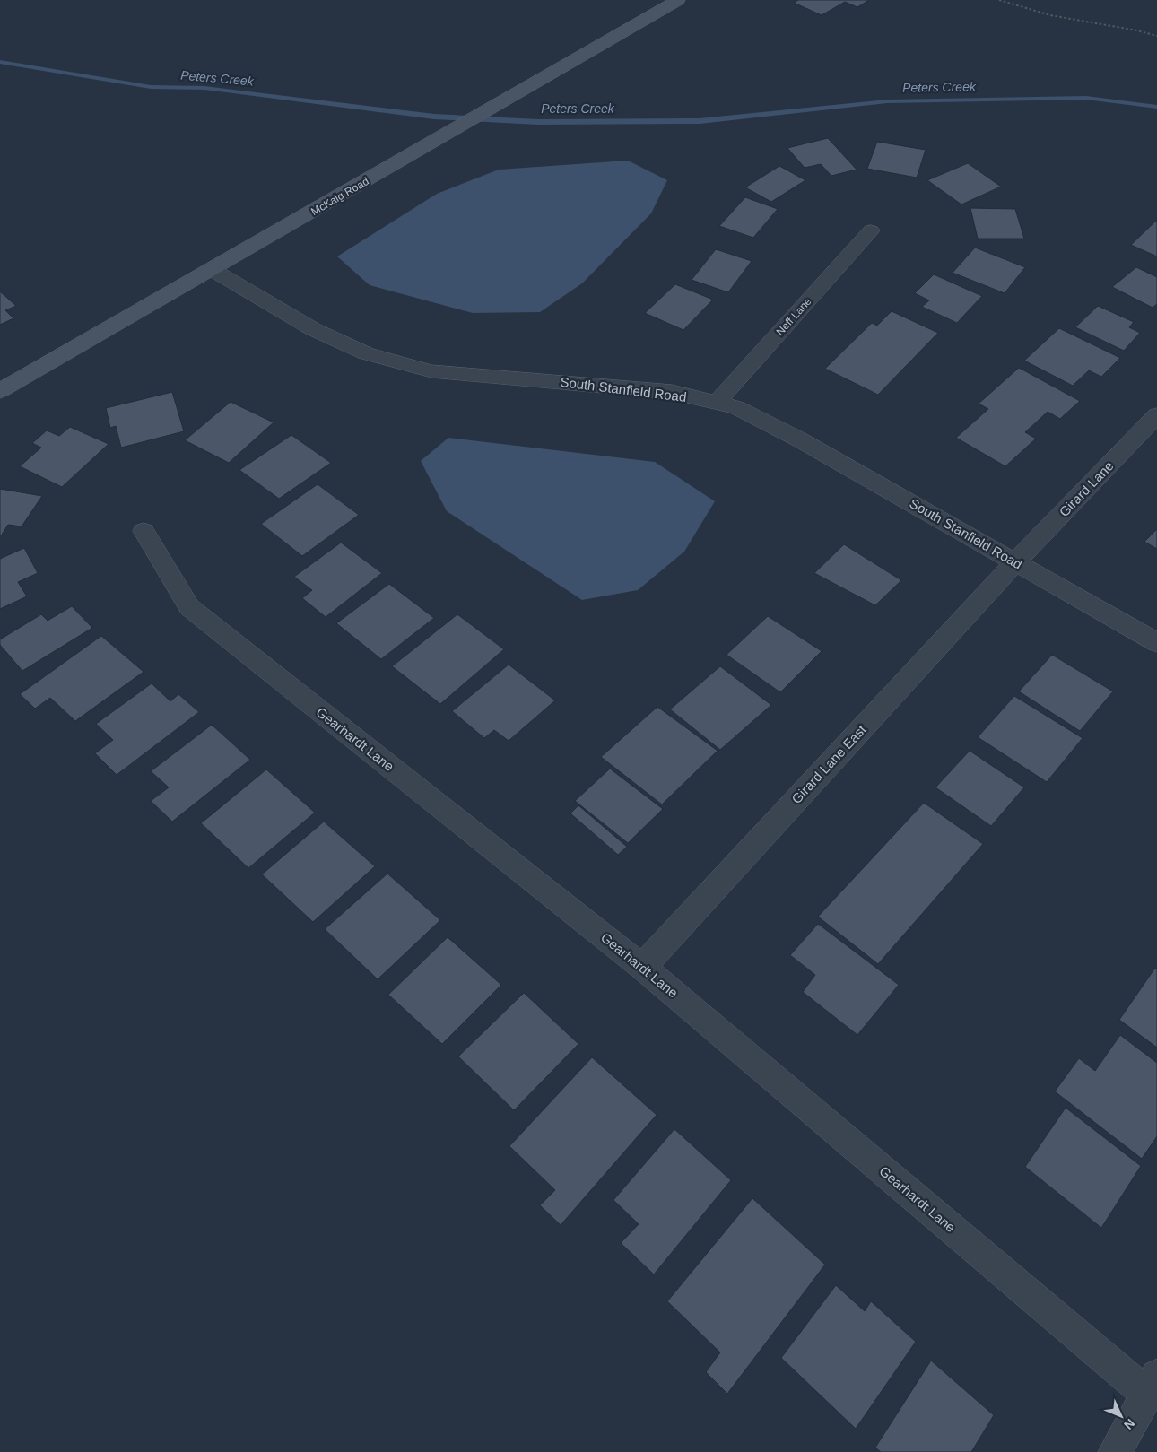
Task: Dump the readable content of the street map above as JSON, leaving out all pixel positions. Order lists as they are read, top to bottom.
{
  "streets": {
    "street": [
      "McKaig Road",
      "Neff Lane",
      "South Stanfield Road",
      "Girard Lane",
      "Gearhardt Lane",
      "Girard Lane East"
    ]
  },
  "crossings": [
    ["McKaig Road", "South Stanfield Road"],
    ["Neff Lane", "South Stanfield Road"],
    ["South Stanfield Road", "Girard Lane"],
    ["South Stanfield Road", "Girard Lane East"],
    ["Girard Lane", "Girard Lane East"],
    ["Gearhardt Lane", "Girard Lane East"]
  ],
  "water": ["Peters Creek"],
  "north": "bottom right"
}
